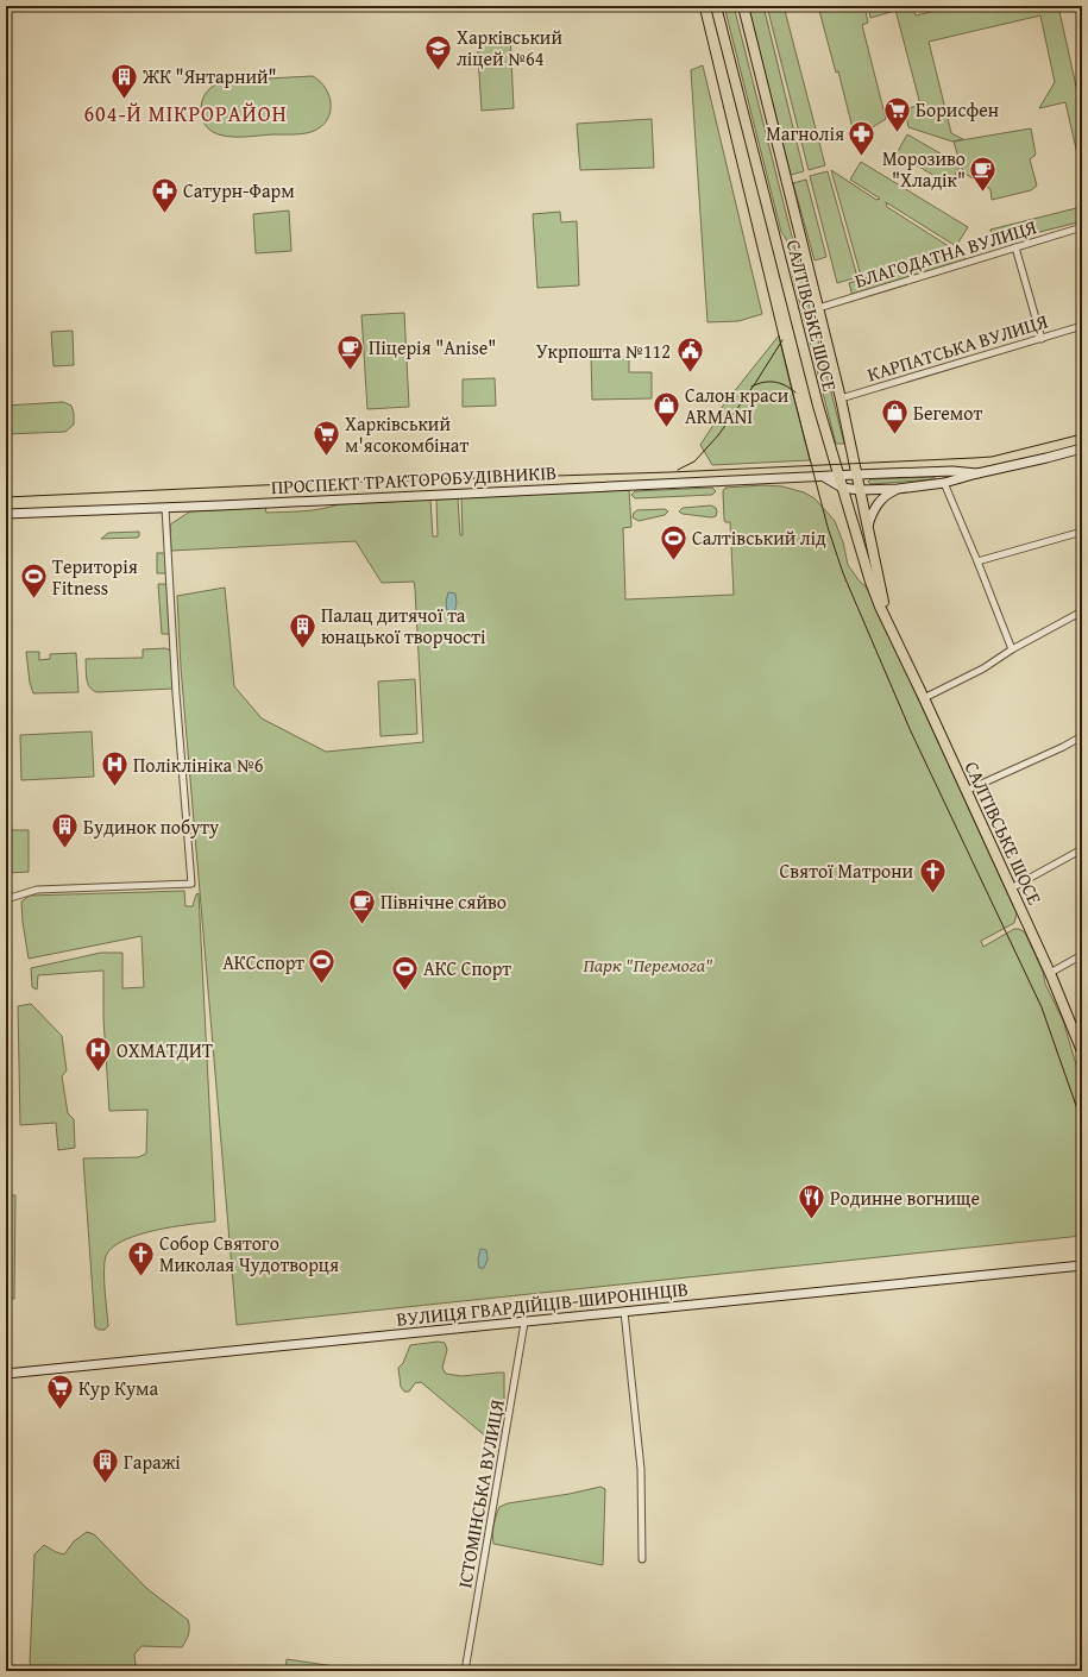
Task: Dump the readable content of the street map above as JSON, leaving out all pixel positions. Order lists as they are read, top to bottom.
{
  "streets": {
    "main road": ["САЛТІВСЬКЕ ШОСЕ", "ПРОСПЕКТ ТРАКТОРОБУДІВНИКІВ", "ВУЛИЦЯ ГВАРДІЙЦІВ-ШИРОНІНЦІВ"],
    "street": ["БЛАГОДАТНА ВУЛИЦЯ", "КАРПАТСЬКА ВУЛИЦЯ", "ІСТОМІНСЬКА ВУЛИЦЯ"]
  },
  "crossings": [
    ["БЛАГОДАТНА ВУЛИЦЯ", "САЛТІВСЬКЕ ШОСЕ"],
    ["САЛТІВСЬКЕ ШОСЕ", "КАРПАТСЬКА ВУЛИЦЯ"],
    ["САЛТІВСЬКЕ ШОСЕ", "ПРОСПЕКТ ТРАКТОРОБУДІВНИКІВ"],
    ["ВУЛИЦЯ ГВАРДІЙЦІВ-ШИРОНІНЦІВ", "ІСТОМІНСЬКА ВУЛИЦЯ"]
  ],
  "districts": ["604-Й МІКРОРАЙОН"],
  "parks": ["Парк \"Перемога\""],
  "places": {
    "school or university": ["Харківський ліцей №64"],
    "building": [
      "ЖК \"Янтарний\"",
      "Палац дитячої та юнацької творчості",
      "Будинок побуту",
      "Гаражі"
    ],
    "supermarket": ["Борисфен", "Харківський м'ясокомбінат", "Кур Кума"],
    "pharmacy": ["Магнолія", "Сатурн-Фарм"],
    "cafe": ["Морозиво \"Хладік\"", "Піцерія \"Anise\"", "Північне сяйво"],
    "public building": ["Укрпошта №112"],
    "shop": ["Салон краси ARMANI", "Бегемот"],
    "sports": [
      "Салтівський лід",
      "Територія Fitness",
      "АКСспорт",
      "АКС Спорт"
    ],
    "hospital": ["Поліклініка №6", "ОХМАТДИТ"],
    "church": ["Святої Матрони", "Собор Святого Миколая Чудотворця"],
    "restaurant": ["Родинне вогнище"]
  }
}
